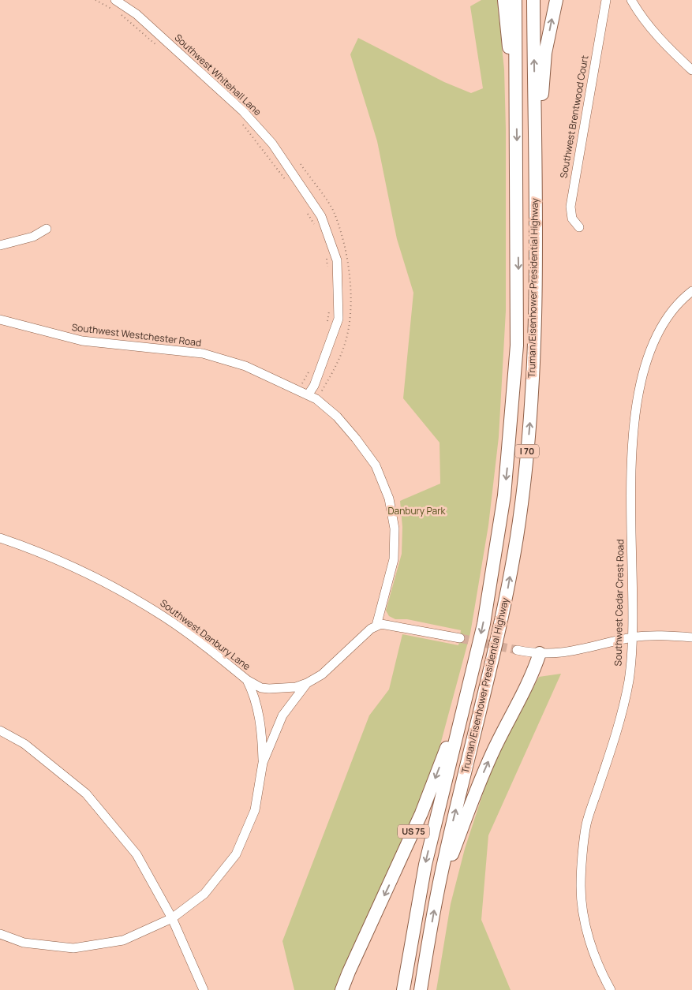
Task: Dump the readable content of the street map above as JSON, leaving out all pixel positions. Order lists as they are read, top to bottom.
{
  "streets": {
    "highway": ["Truman/Eisenhower Presidential Highway", "I 70", "US 75"],
    "street": [
      "Southwest Whitehall Lane",
      "Southwest Brentwood Court",
      "Southwest Westchester Road",
      "Southwest Cedar Crest Road",
      "Southwest Danbury Lane"
    ]
  },
  "crossings": [
    ["Southwest Whitehall Lane", "Southwest Westchester Road"],
    ["Truman/Eisenhower Presidential Highway", "US 75"],
    ["Southwest Westchester Road", "Southwest Danbury Lane"]
  ],
  "parks": ["Danbury Park"]
}
